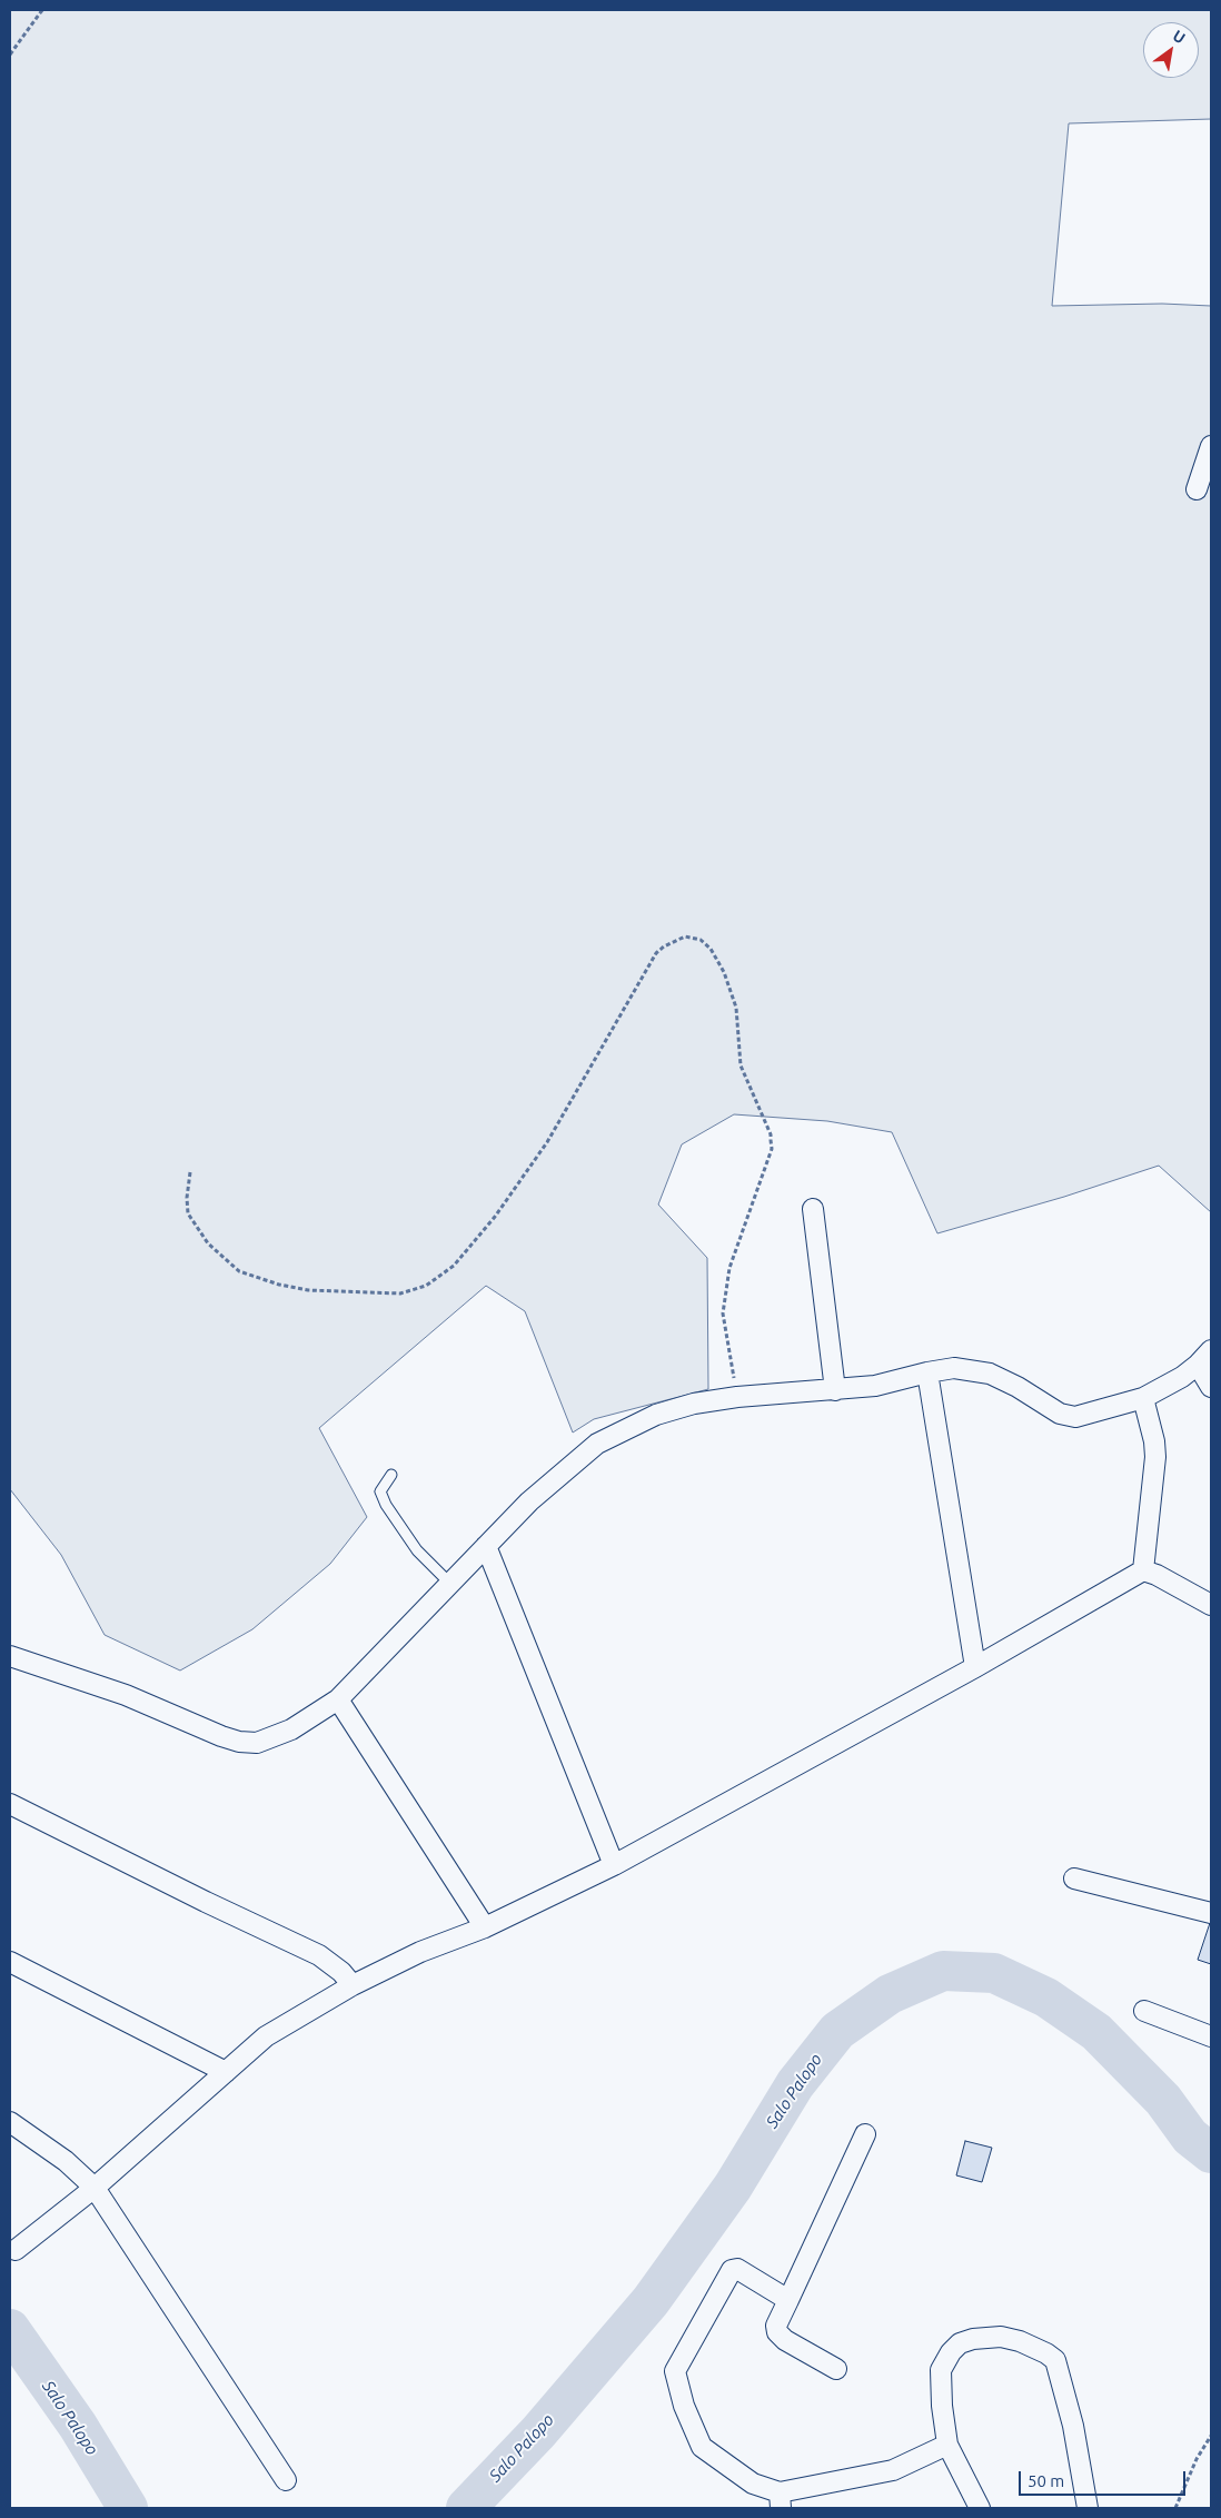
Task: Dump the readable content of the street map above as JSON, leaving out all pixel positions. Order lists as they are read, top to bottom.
{
  "water": ["Salo Palopo"],
  "scale_bar": "50 m",
  "north": "top right"
}
